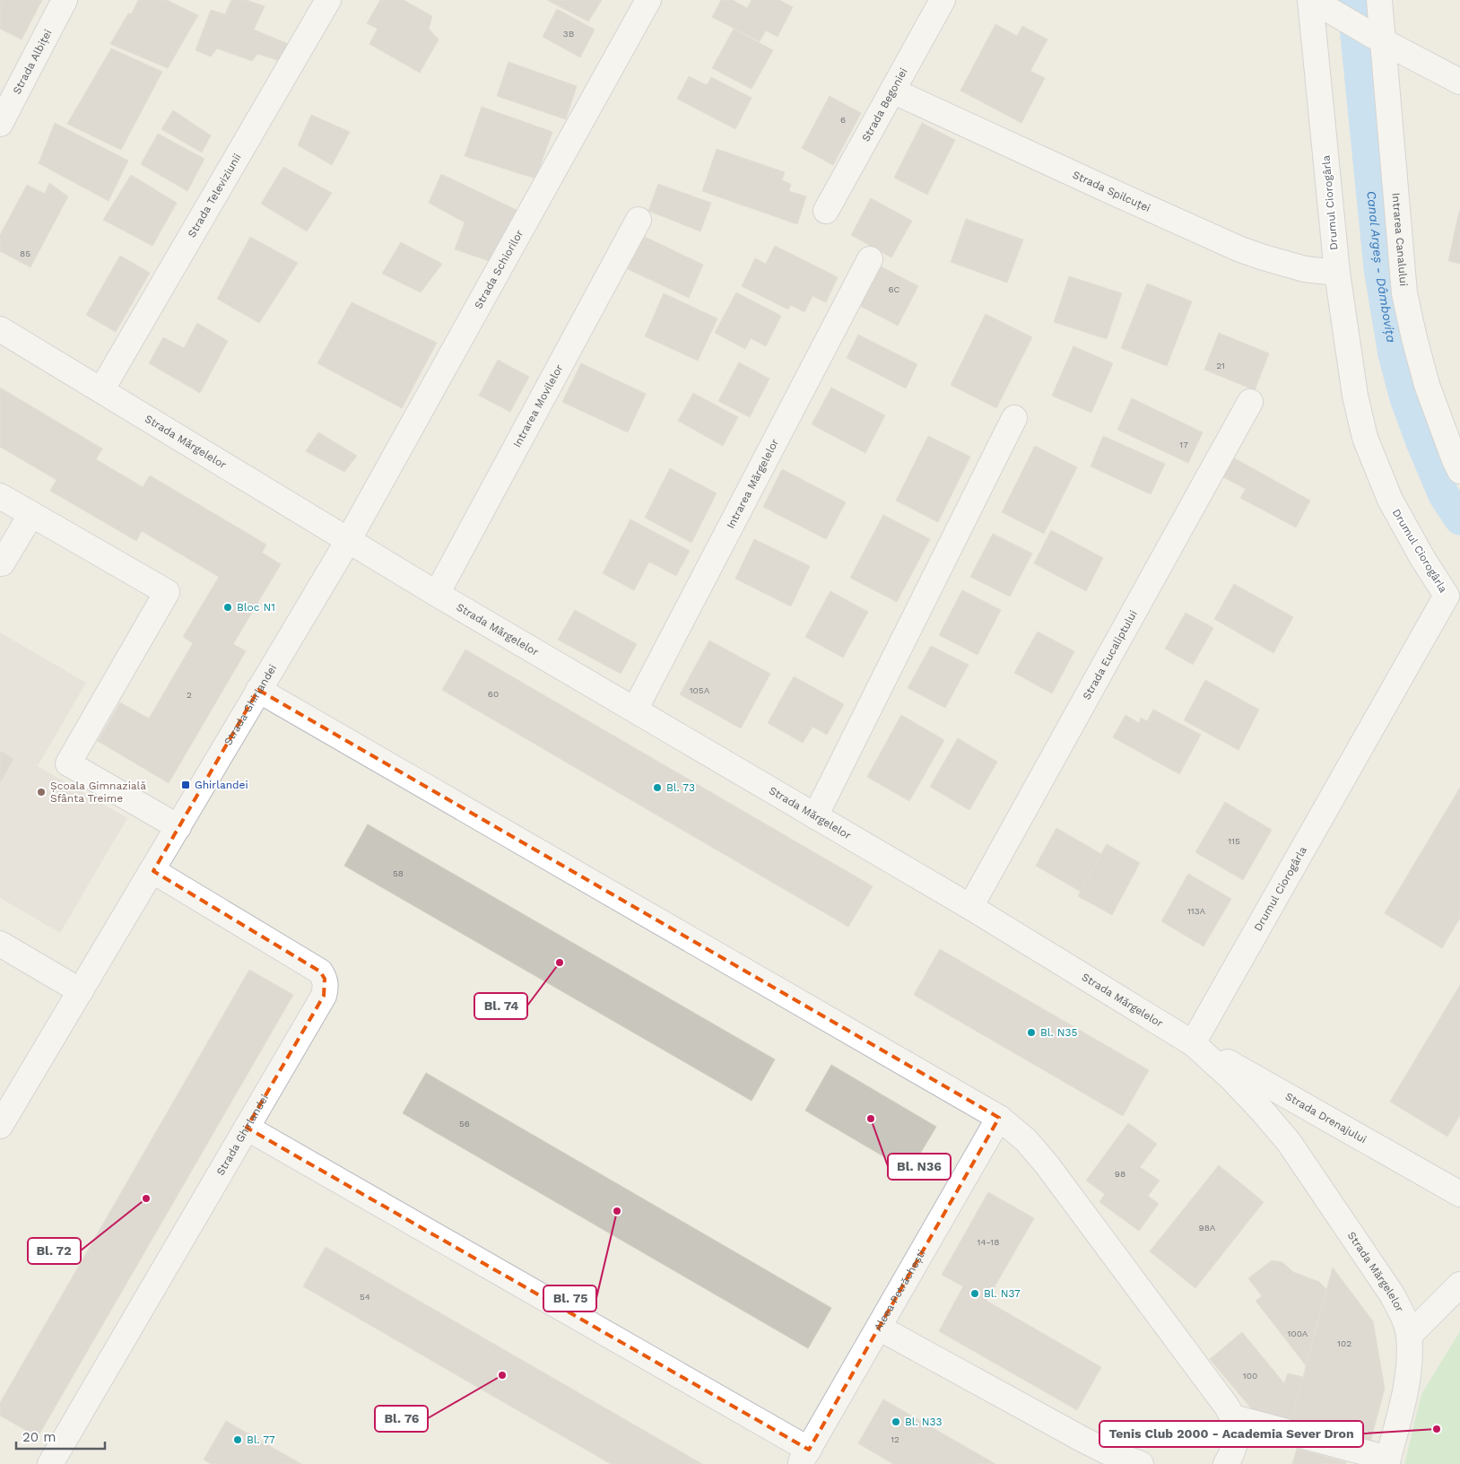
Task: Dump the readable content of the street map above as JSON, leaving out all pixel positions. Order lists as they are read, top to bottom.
{
  "streets": {
    "street": [
      "Strada Albiței",
      "Strada Begoniei",
      "Strada Spilcuței",
      "Strada Televiziunii",
      "Drumul Ciorogârla",
      "Intrarea Canalului",
      "Strada Schiorilor",
      "Intrarea Movilelor",
      "Strada Mărgelelor",
      "Intrarea Mărgelelor",
      "Strada Eucaliptului",
      "Strada Ghirlandei",
      "Strada Drenajului",
      "Aleea Petrăchești"
    ]
  },
  "crossings": [
    ["Strada Begoniei", "Strada Spilcuței"],
    ["Strada Spilcuței", "Drumul Ciorogârla"],
    ["Strada Televiziunii", "Strada Mărgelelor"],
    ["Drumul Ciorogârla", "Strada Mărgelelor"],
    ["Drumul Ciorogârla", "Strada Drenajului"],
    ["Strada Schiorilor", "Strada Mărgelelor"],
    ["Strada Schiorilor", "Strada Ghirlandei"],
    ["Intrarea Movilelor", "Strada Mărgelelor"],
    ["Strada Mărgelelor", "Intrarea Mărgelelor"],
    ["Strada Mărgelelor", "Strada Eucaliptului"],
    ["Strada Mărgelelor", "Strada Ghirlandei"],
    ["Strada Mărgelelor", "Strada Drenajului"]
  ],
  "water": ["Canal Argeș - Dâmbovița"],
  "places": {
    "other": [
      "Bloc N1",
      "Bl. 73",
      "Școala Gimnazială Sfânta Treime",
      "Bl. 74",
      "Bl. N35",
      "Bl. N36",
      "Bl. 72",
      "Bl. 75",
      "Bl. N37",
      "Bl. 76",
      "Bl. N33",
      "Tenis Club 2000 - Academia Sever Dron",
      "Bl. 77"
    ],
    "transit": ["Ghirlandei"]
  },
  "house_numbers": [
    "3B",
    "6",
    "85",
    "6C",
    "21",
    "17",
    "105A",
    "60",
    "2",
    "115",
    "58",
    "113A",
    "56",
    "98",
    "98A",
    "14-18",
    "54",
    "100A",
    "102",
    "100",
    "12"
  ],
  "scale_bar": "20 m"
}
